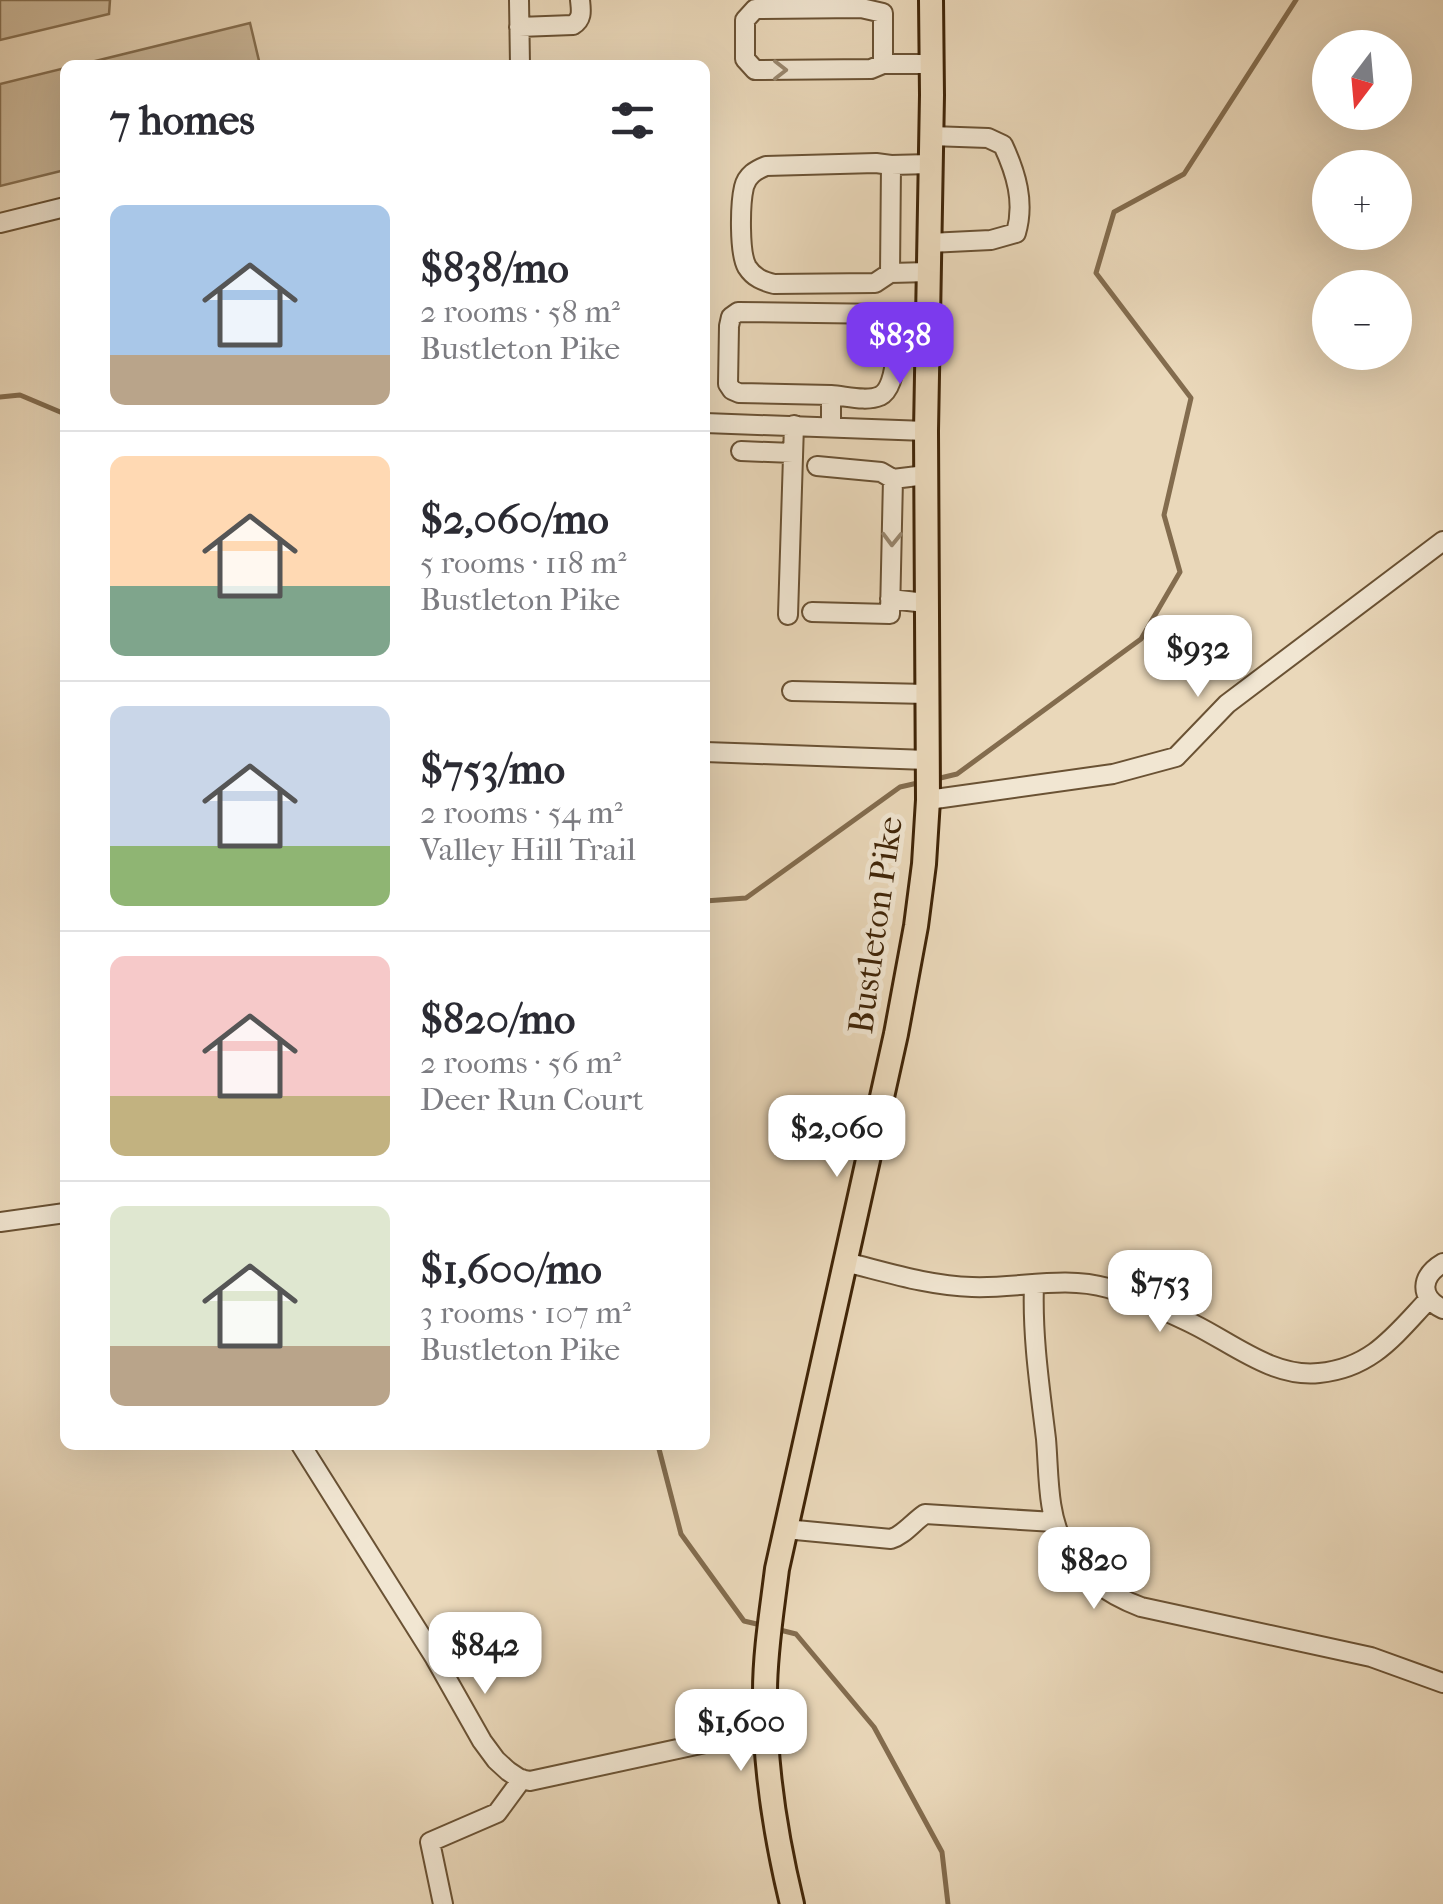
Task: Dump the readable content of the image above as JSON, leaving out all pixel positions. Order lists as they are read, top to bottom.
{
  "streets": {
    "main road": ["Bustleton Pike"]
  },
  "north": "bottom",
  "page": {
    "map_buttons": ["+", "−"],
    "heading": "7 homes",
    "list": [
      {
        "name": "$838/mo",
        "note": "2 rooms · 58 m² · Bustleton Pike"
      },
      {
        "name": "$2,060/mo",
        "note": "5 rooms · 118 m² · Bustleton Pike"
      },
      {
        "name": "$753/mo",
        "note": "2 rooms · 54 m² · Valley Hill Trail"
      },
      {
        "name": "$820/mo",
        "note": "2 rooms · 56 m² · Deer Run Court"
      },
      {
        "name": "$1,600/mo",
        "note": "3 rooms · 107 m² · Bustleton Pike"
      }
    ],
    "price": [
      "$838",
      "$932",
      "$2,060",
      "$753",
      "$820",
      "$842",
      "$1,600"
    ]
  }
}
